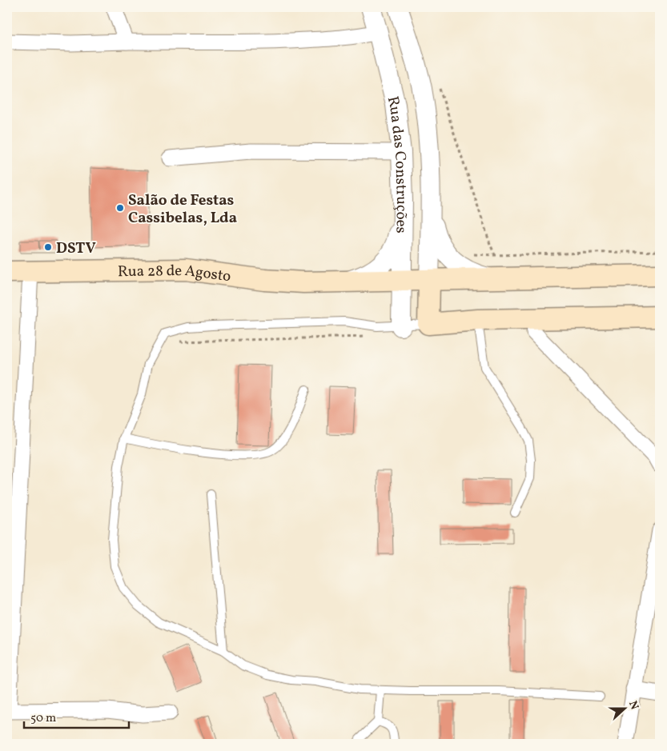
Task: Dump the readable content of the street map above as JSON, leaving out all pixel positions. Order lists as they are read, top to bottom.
{
  "streets": {
    "main road": ["Rua das Construções", "Rua 28 de Agosto"]
  },
  "crossings": [
    ["Rua das Construções", "Rua 28 de Agosto"]
  ],
  "places": ["Salão de Festas Cassibelas, Lda", "DSTV"],
  "scale_bar": "50 m",
  "north": "right"
}
